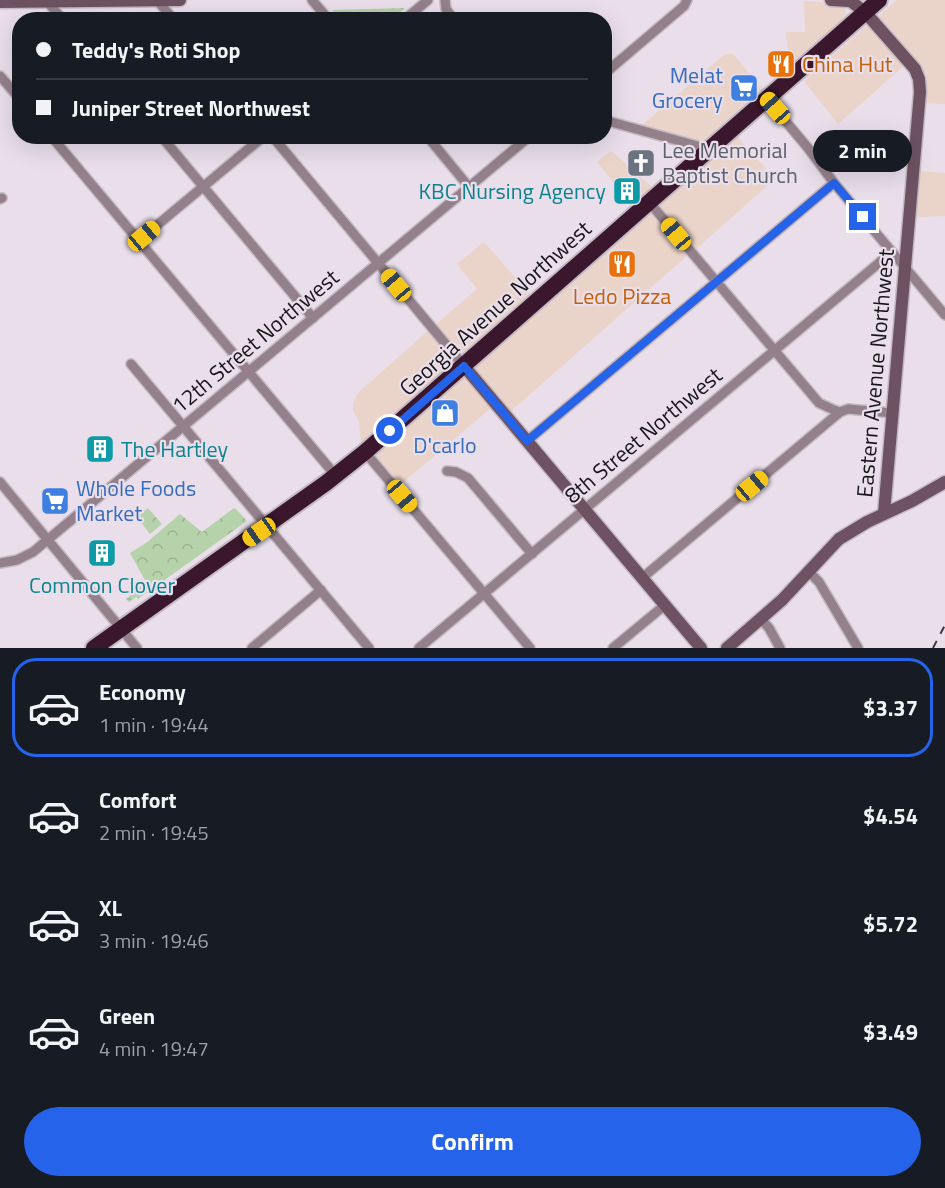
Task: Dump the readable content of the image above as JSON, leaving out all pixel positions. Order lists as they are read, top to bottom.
{
  "streets": {
    "highway": ["Georgia Avenue Northwest"],
    "street": ["12th Street Northwest", "Eastern Avenue Northwest", "8th Street Northwest"]
  },
  "crossings": [
    ["Georgia Avenue Northwest", "Eastern Avenue Northwest"]
  ],
  "places": {
    "restaurant": ["China Hut", "Ledo Pizza"],
    "supermarket": ["Melat Grocery", "Whole Foods Market"],
    "church": ["Lee Memorial Baptist Church"],
    "building": ["KBC Nursing Agency", "The Hartley", "Common Clover"],
    "shop": ["D'carlo"]
  },
  "page": {
    "banner": ["Teddy's Roti Shop", "Juniper Street Northwest"],
    "bubble": "2 min",
    "list": [
      {
        "name": "Economy",
        "note": "1 min · 19:44",
        "value": "$3.37"
      },
      {
        "name": "Comfort",
        "note": "2 min · 19:45",
        "value": "$4.54"
      },
      {
        "name": "XL",
        "note": "3 min · 19:46",
        "value": "$5.72"
      },
      {
        "name": "Green",
        "note": "4 min · 19:47",
        "value": "$3.49"
      }
    ],
    "buttons": "Confirm"
  }
}
